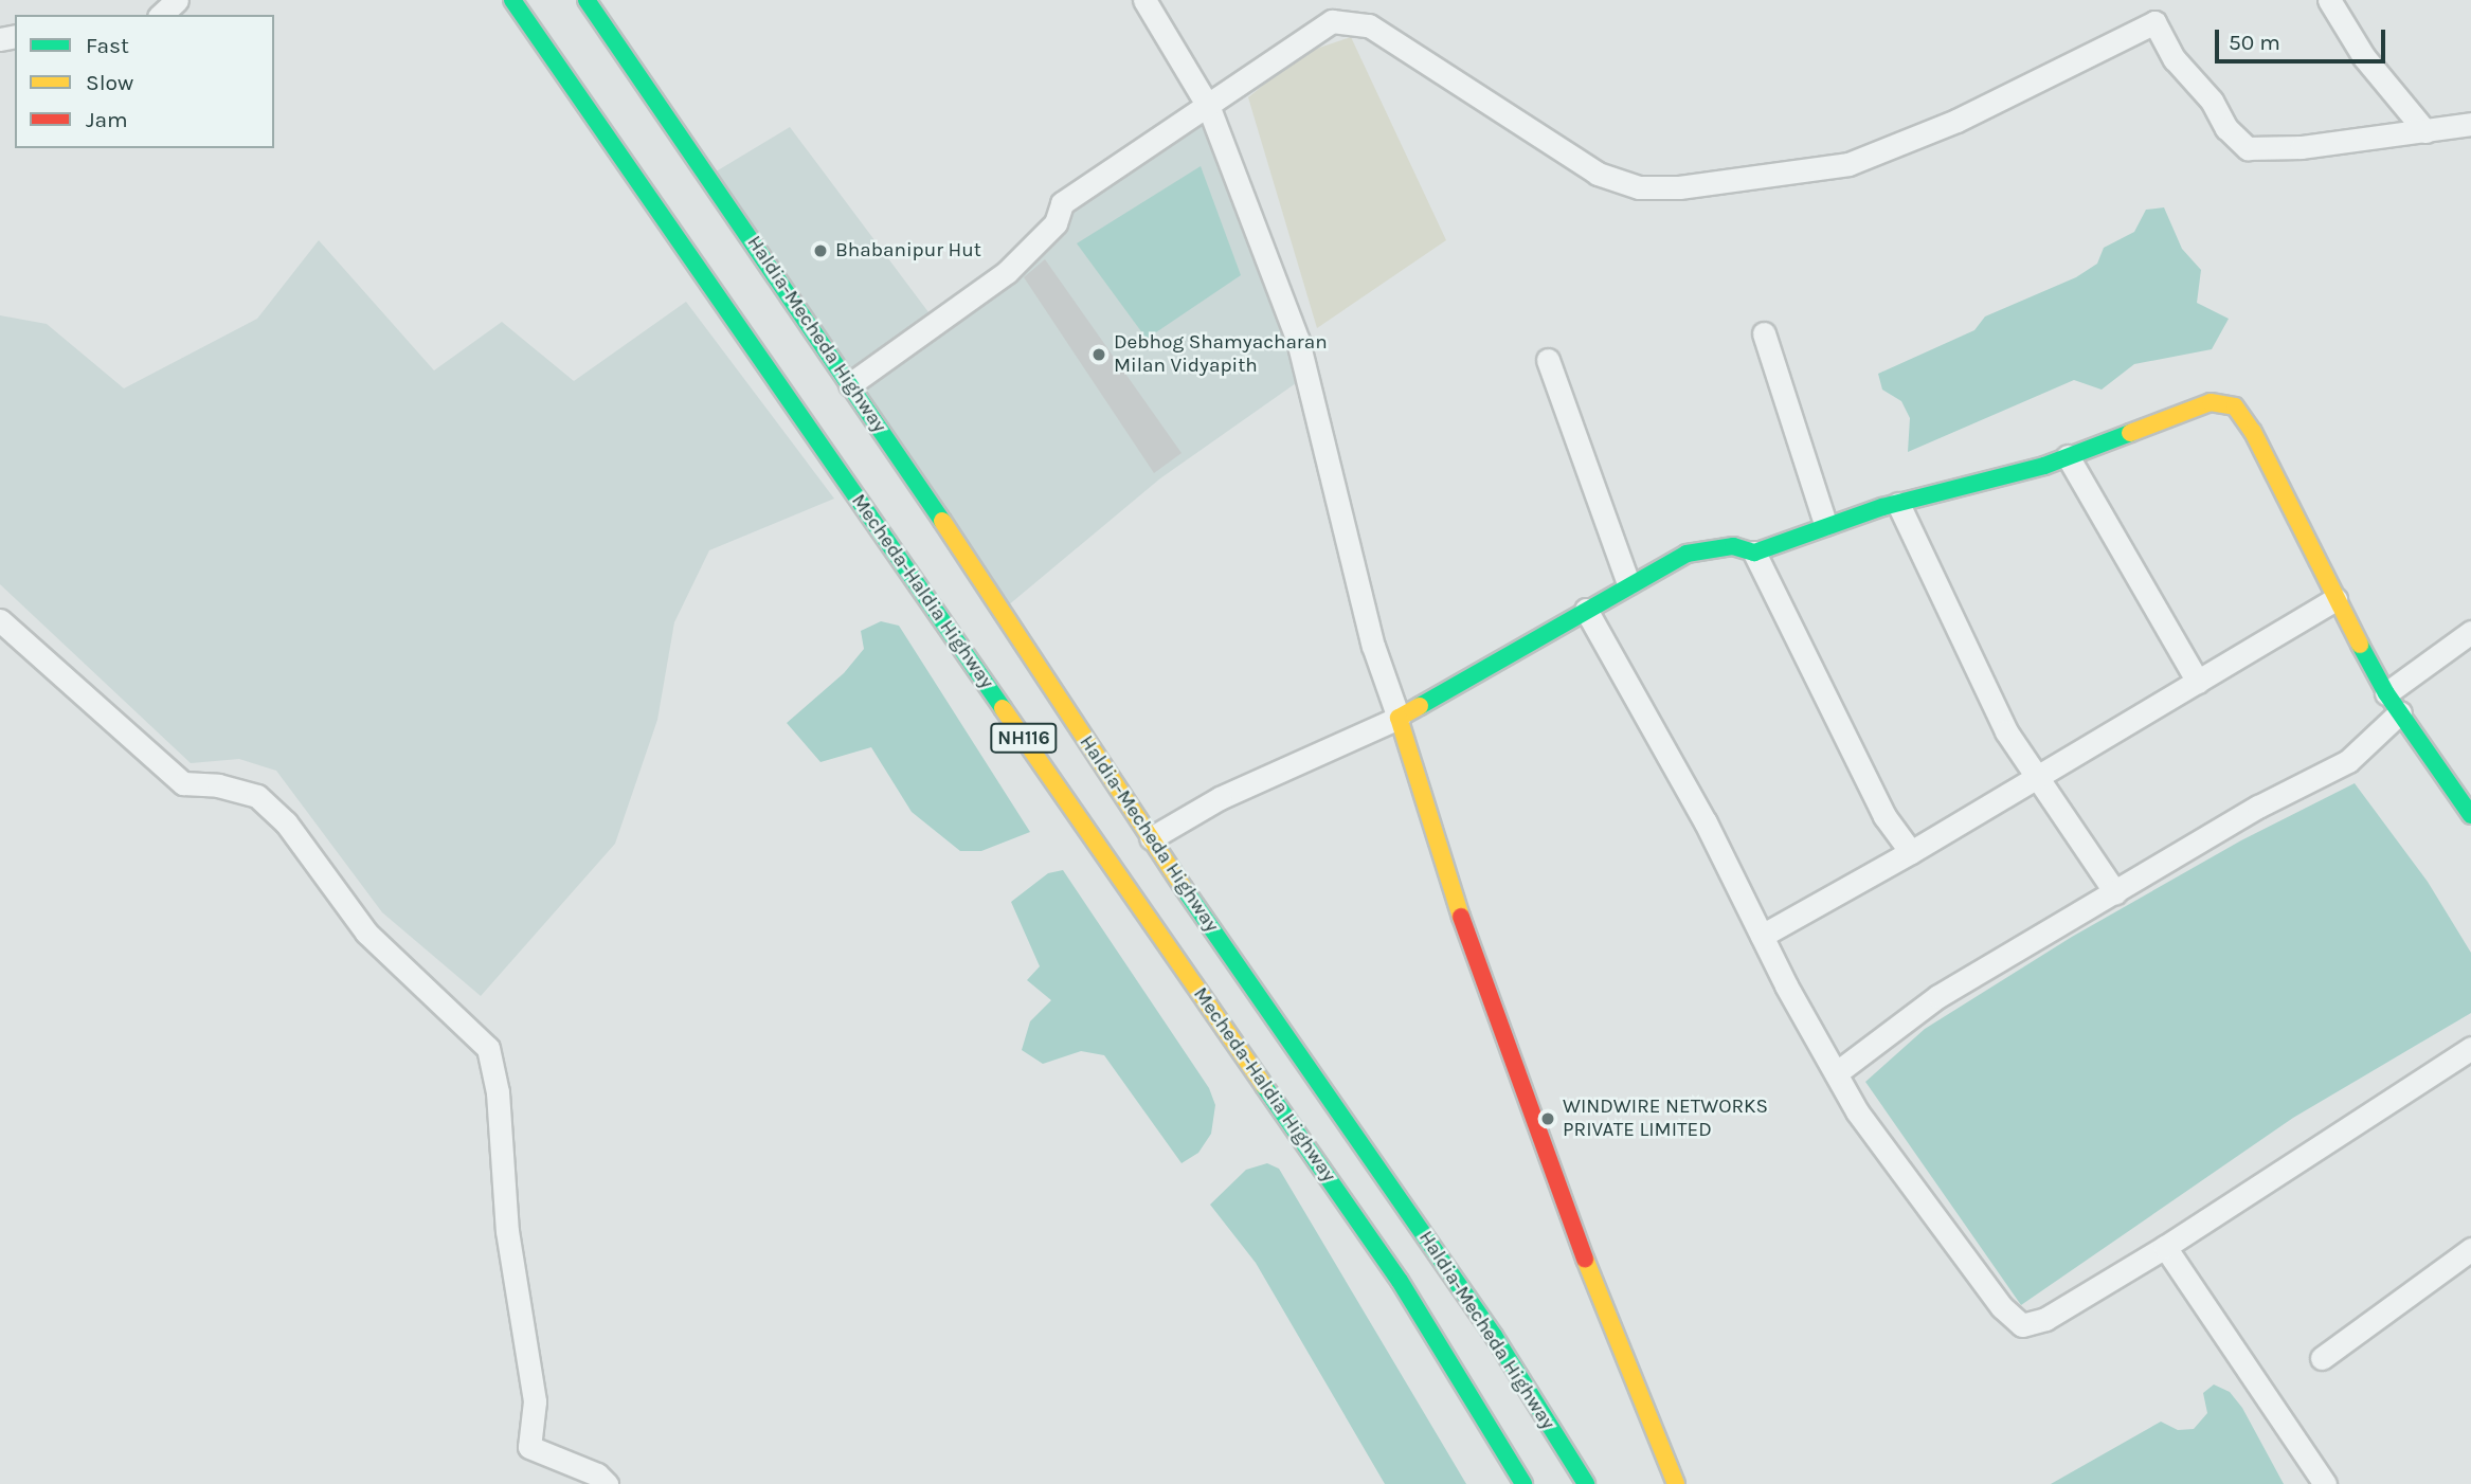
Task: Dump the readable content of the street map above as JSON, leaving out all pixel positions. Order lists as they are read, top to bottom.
{
  "streets": {
    "main road": ["Haldia-Mecheda Highway", "Mecheda-Haldia Highway", "NH116"]
  },
  "places": ["Bhabanipur Hut", "Debhog Shamyacharan Milan Vidyapith", "WINDWIRE NETWORKS PRIVATE LIMITED"],
  "legend": ["Fast", "Slow", "Jam"],
  "scale_bar": "50 m"
}
